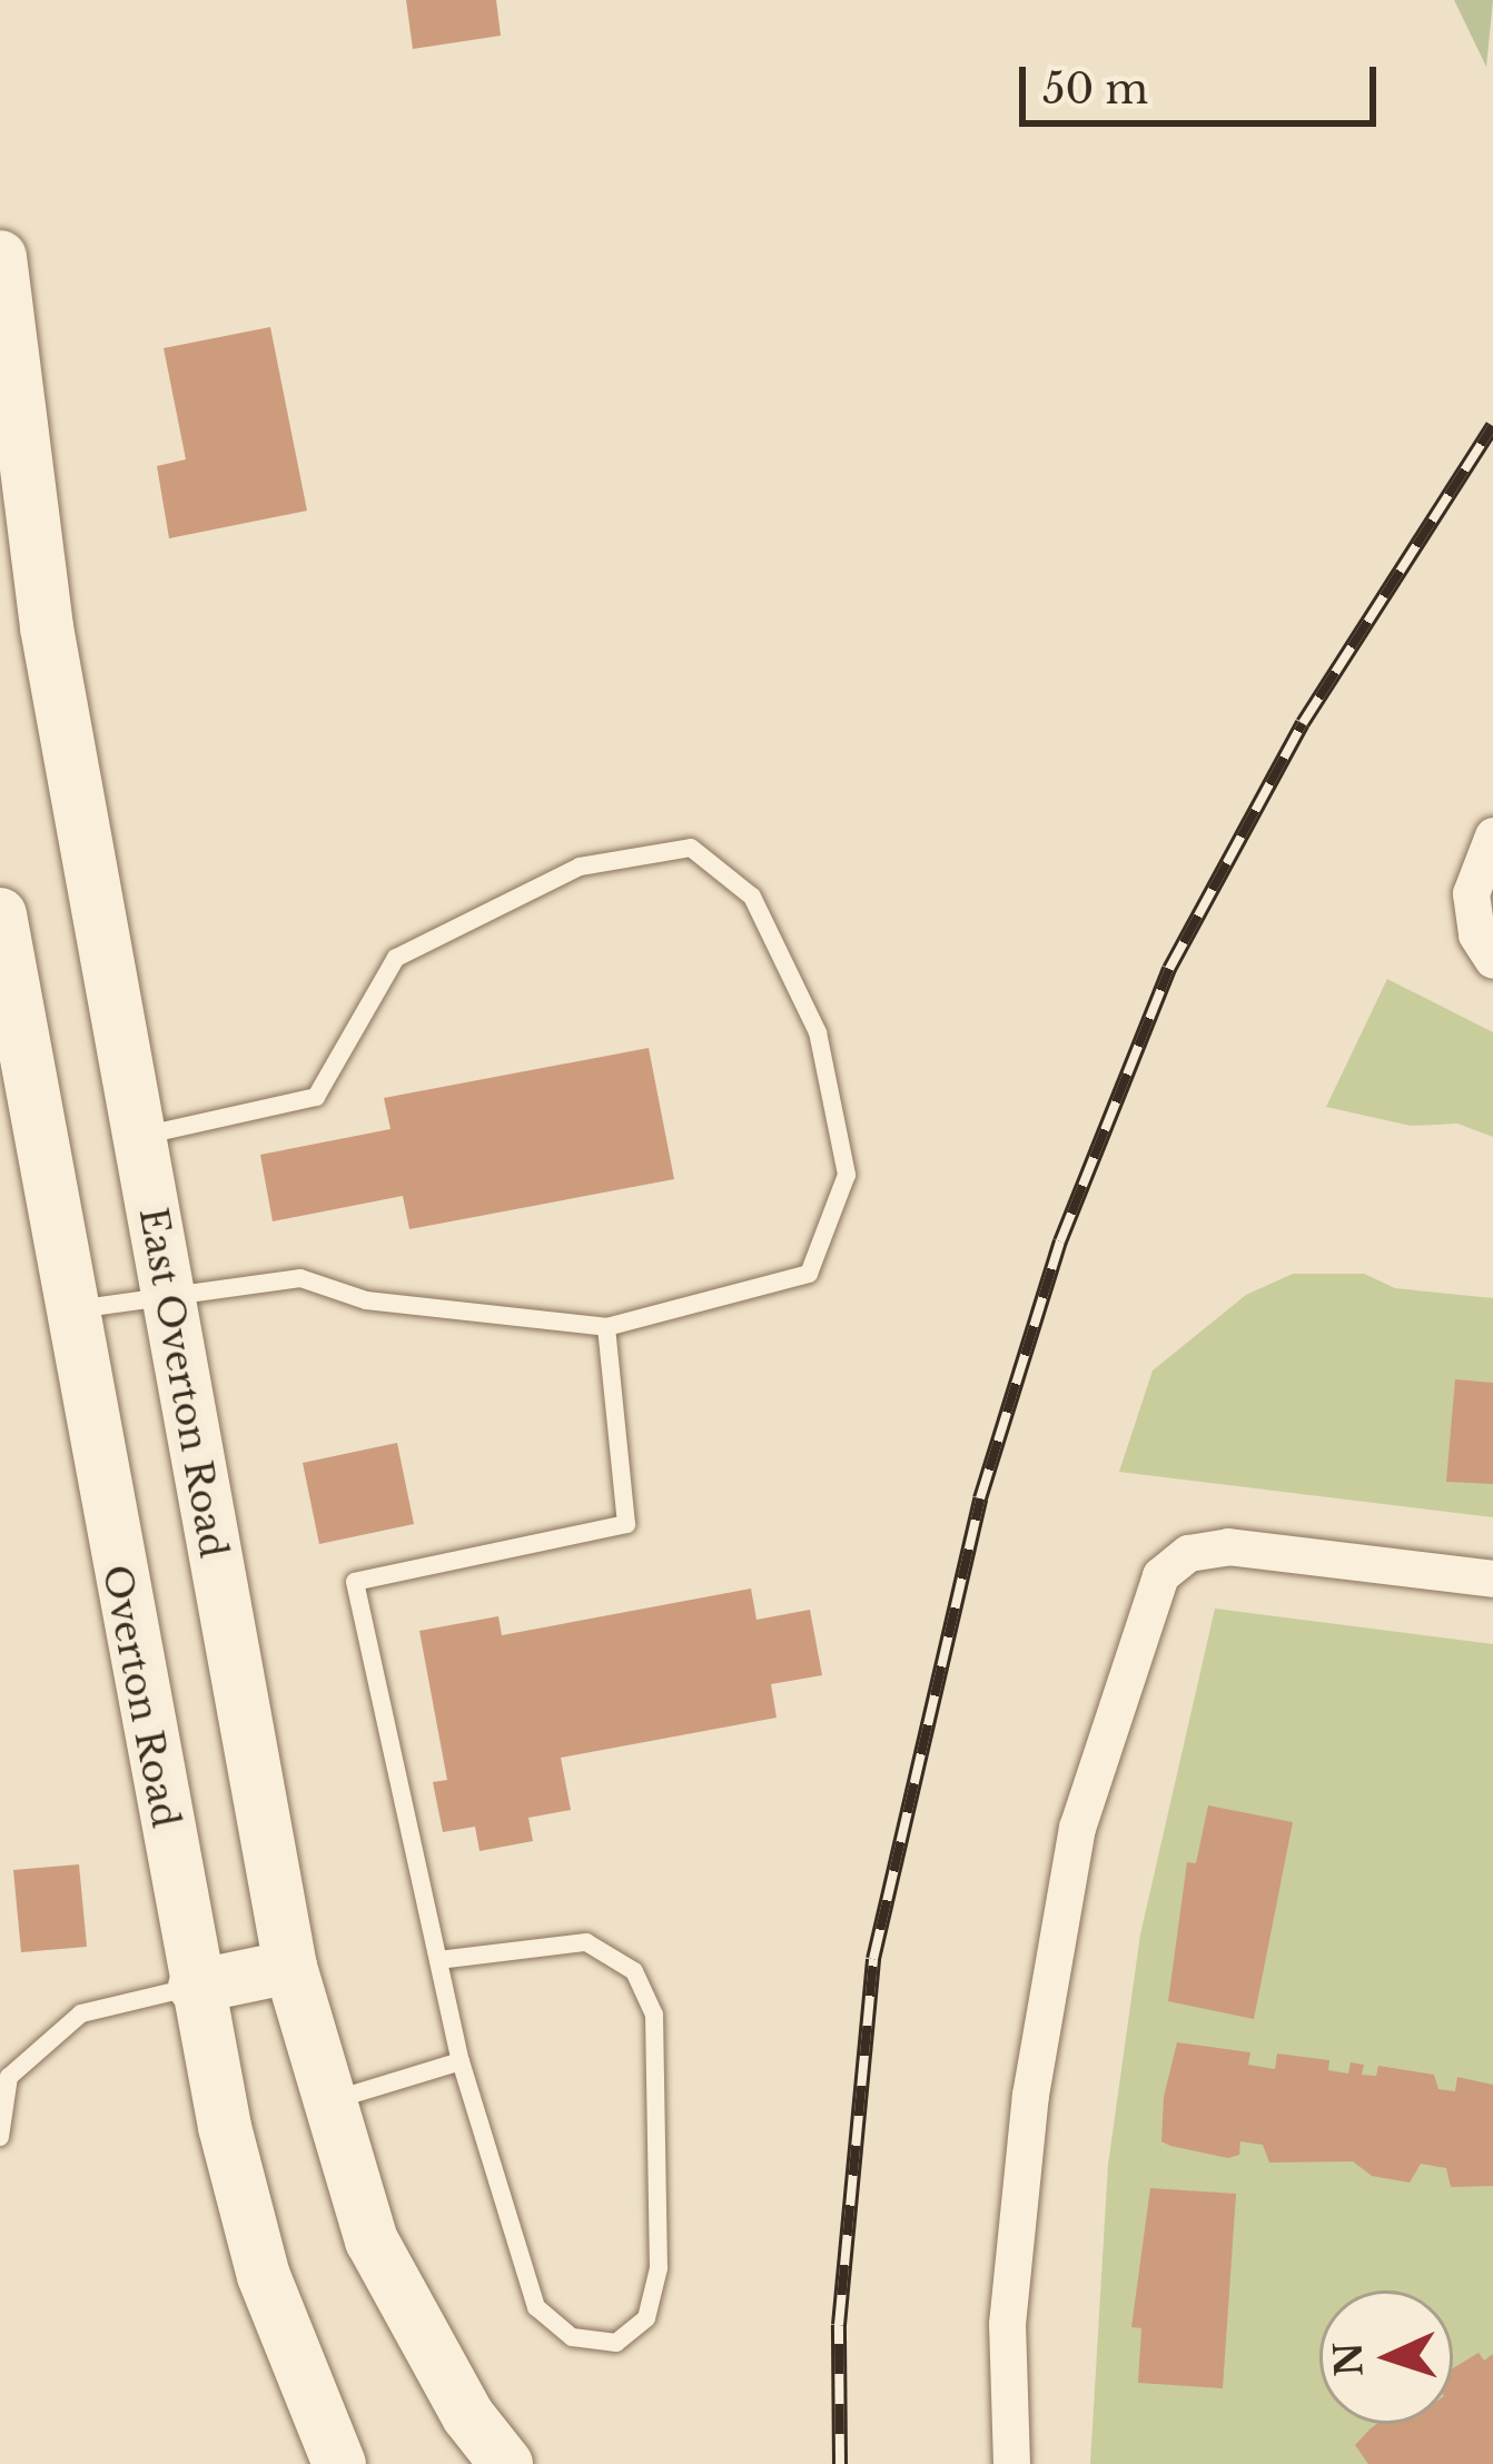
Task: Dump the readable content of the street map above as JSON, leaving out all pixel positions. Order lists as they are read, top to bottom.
{
  "streets": {
    "street": ["East Overton Road", "Overton Road"]
  },
  "scale_bar": "50 m",
  "north": "left"
}
